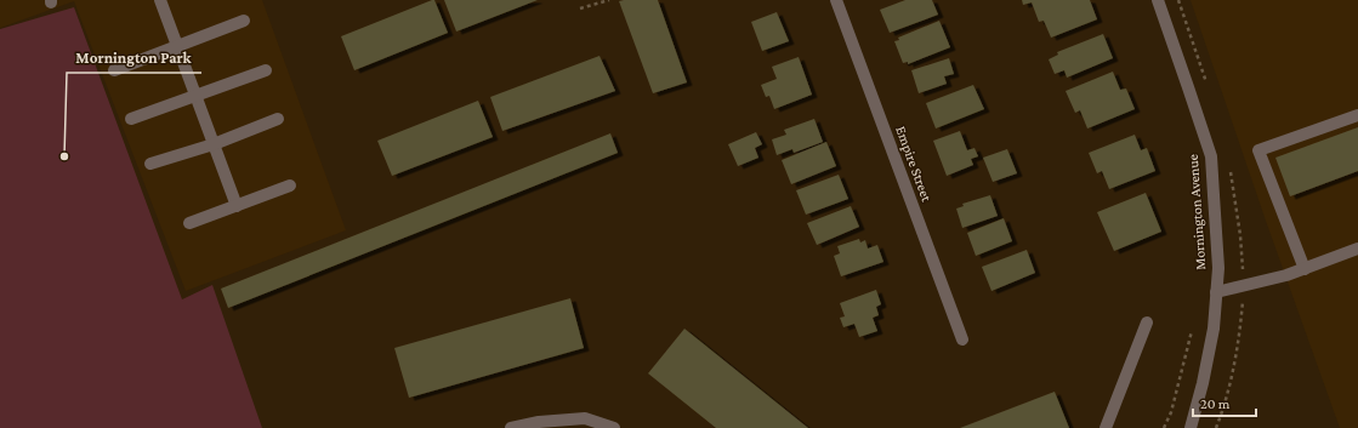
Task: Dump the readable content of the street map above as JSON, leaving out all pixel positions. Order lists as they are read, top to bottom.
{
  "streets": {
    "street": ["Empire Street", "Mornington Avenue"]
  },
  "places": ["Mornington Park"],
  "scale_bar": "20 m"
}
